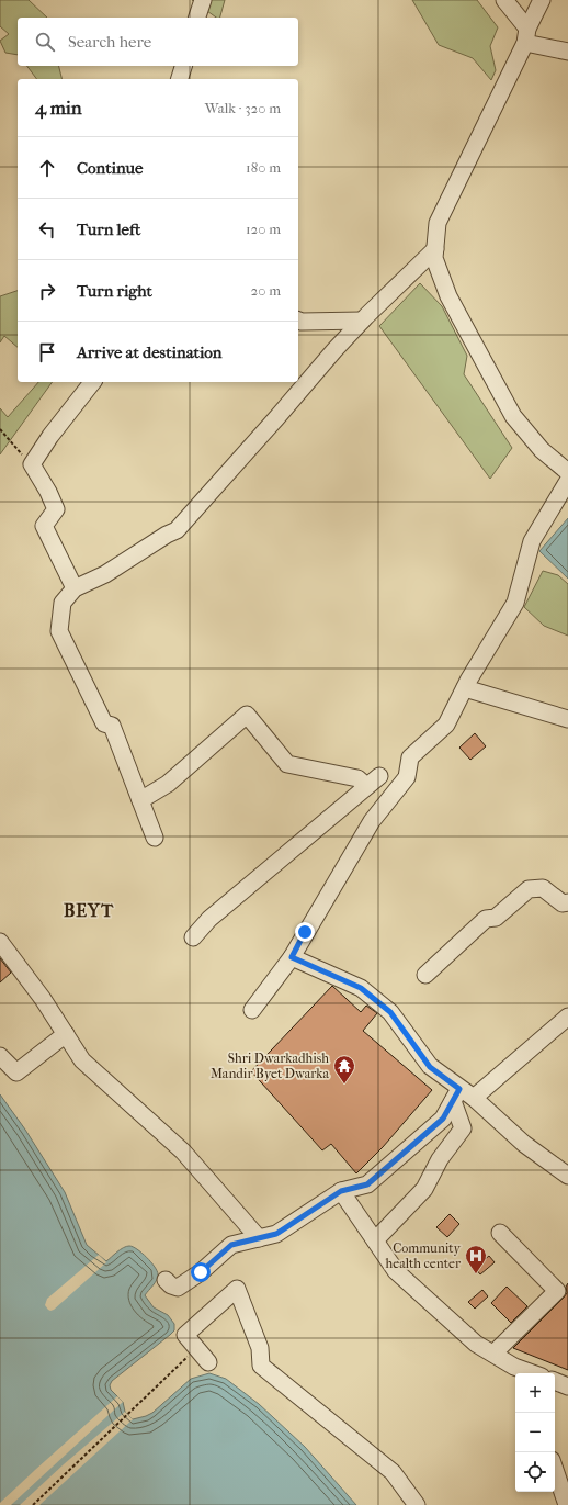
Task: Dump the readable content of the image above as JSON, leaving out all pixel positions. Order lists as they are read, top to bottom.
{
  "districts": ["BEYT"],
  "places": {
    "temple": ["Shri Dwarkadhish Mandir Byet Dwarka"],
    "hospital": ["Community health center"]
  },
  "page": {
    "search": "Search here",
    "heading": ["4 min", "Walk · 320 m"],
    "list": [
      ["Continue", "180 m"],
      ["Turn left", "120 m"],
      ["Turn right", "20 m"],
      "Arrive at destination"
    ],
    "map_buttons": ["+", "−"]
  }
}
